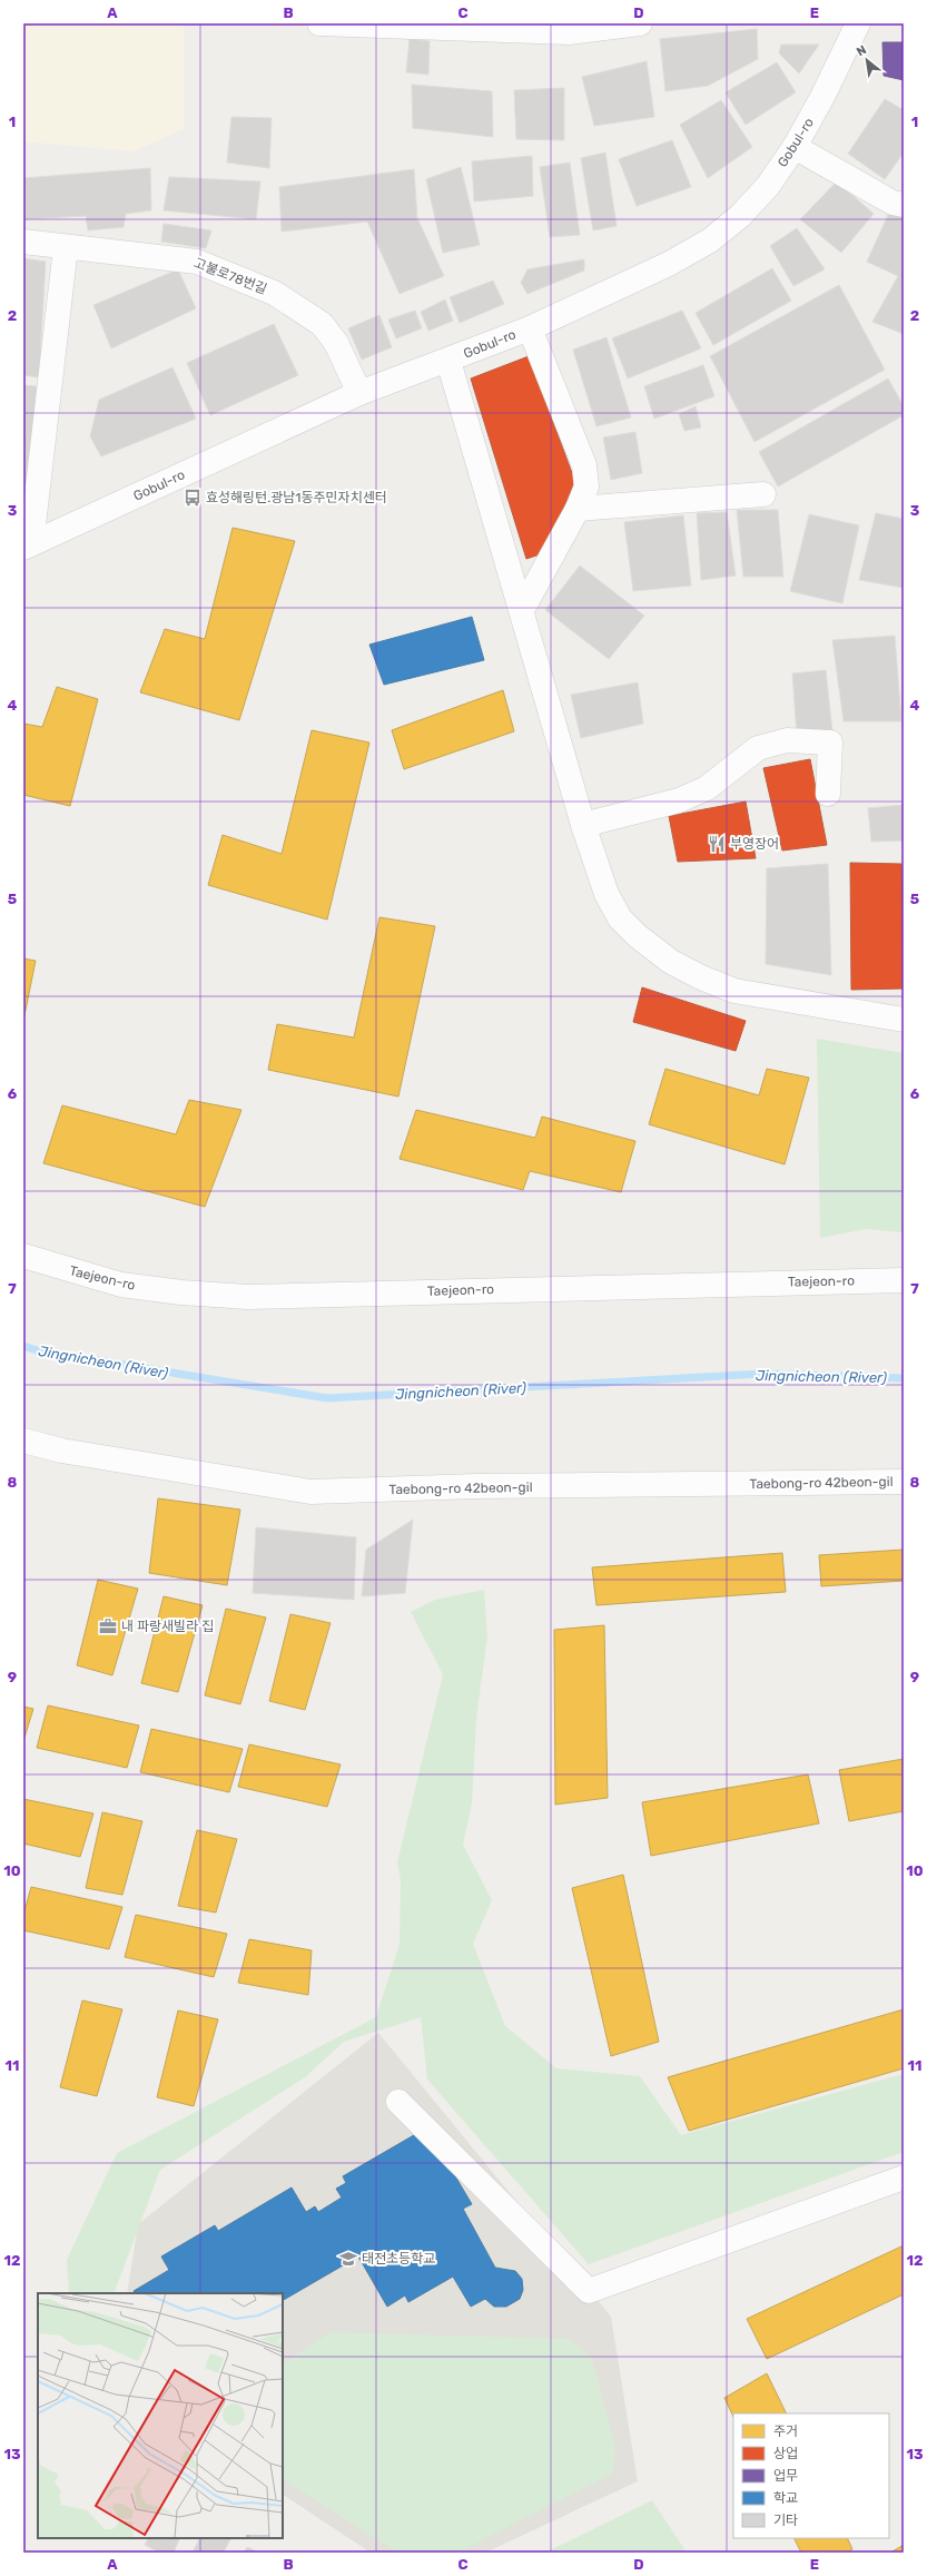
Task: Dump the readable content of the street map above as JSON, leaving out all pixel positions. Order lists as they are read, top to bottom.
{
  "streets": {
    "street": [
      "Gobul-ro",
      "고불로78번길",
      "Taejeon-ro",
      "Taebong-ro 42beon-gil"
    ]
  },
  "crossings": [
    ["Gobul-ro", "고불로78번길"]
  ],
  "water": ["Jingnicheon (River)"],
  "places": {
    "bus stop": ["효성해링턴.광남1동주민자치센터"],
    "restaurant": ["부영장어"],
    "office": ["내 파랑새빌라 집"],
    "school or university": ["태전초등학교"]
  },
  "legend": [
    "주거",
    "상업",
    "업무",
    "학교",
    "기타"
  ],
  "north": "top left",
  "grid": {
    "columns": [
      "A",
      "B",
      "C",
      "D",
      "E"
    ],
    "rows": [
      "1",
      "2",
      "3",
      "4",
      "5",
      "6",
      "7",
      "8",
      "9",
      "10",
      "11",
      "12",
      "13"
    ]
  }
}
